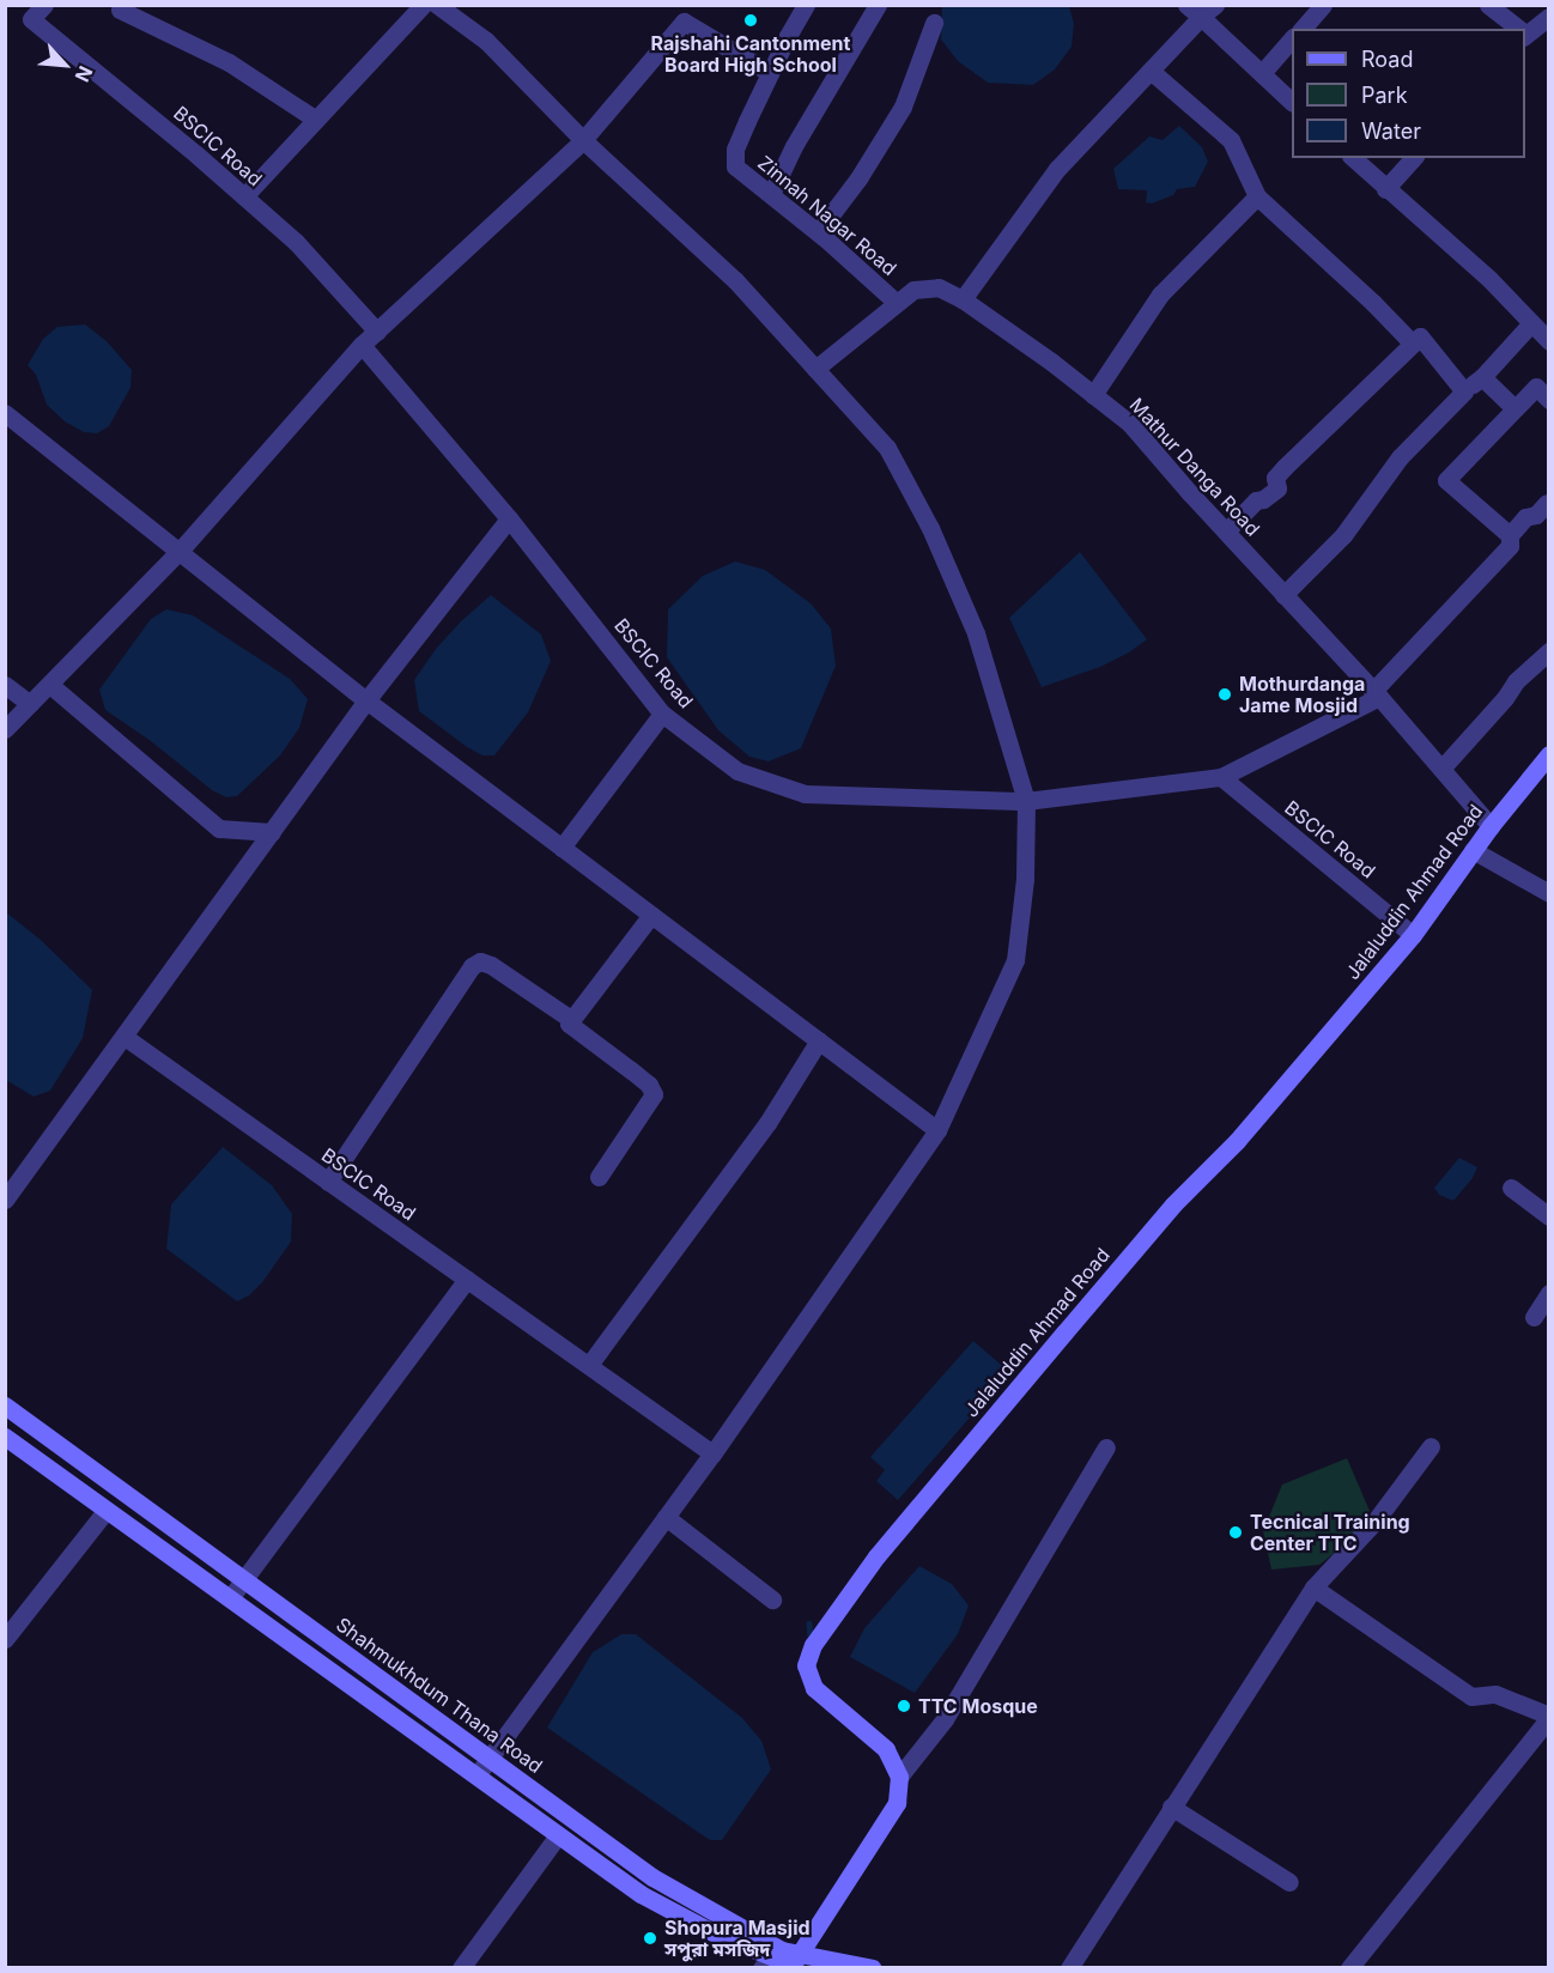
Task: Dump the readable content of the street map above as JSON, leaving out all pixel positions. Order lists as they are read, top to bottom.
{
  "streets": {
    "main road": ["Jalaluddin Ahmad Road", "Shahmukhdum Thana Road"],
    "street": ["BSCIC Road", "Zinnah Nagar Road", "Mathur Danga Road"]
  },
  "crossings": [
    ["BSCIC Road", "Mathur Danga Road"],
    ["BSCIC Road", "Jalaluddin Ahmad Road"],
    ["Zinnah Nagar Road", "Mathur Danga Road"],
    ["Mathur Danga Road", "Jalaluddin Ahmad Road"]
  ],
  "places": [
    "Rajshahi Cantonment Board High School",
    "Mothurdanga Jame Mosjid",
    "Tecnical Training Center TTC",
    "TTC Mosque",
    "Shopura Masjid সপুরা মসজিদ"
  ],
  "legend": ["Road", "Park", "Water"],
  "north": "bottom right"
}
